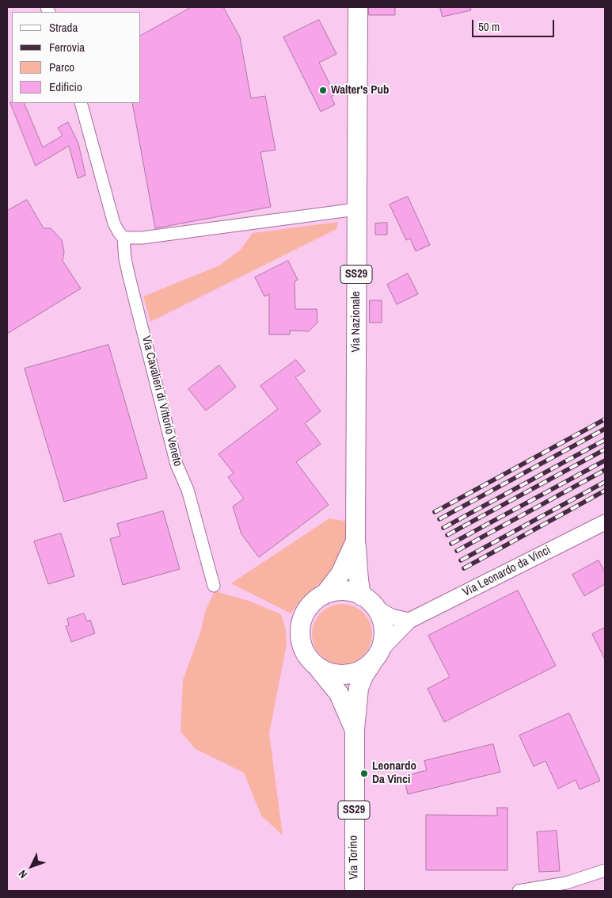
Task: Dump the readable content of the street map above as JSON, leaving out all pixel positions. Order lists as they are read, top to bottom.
{
  "streets": {
    "main road": ["SS29", "Via Nazionale", "Via Torino"],
    "street": ["Via Cavalieri di Vittorio Veneto", "Via Leonardo da Vinci"]
  },
  "crossings": [
    ["Via Nazionale", "Via Leonardo da Vinci"],
    ["Via Nazionale", "Via Torino"],
    ["Via Leonardo da Vinci", "Via Torino"]
  ],
  "places": ["Walter's Pub", "Leonardo Da Vinci"],
  "legend": [
    "Strada",
    "Ferrovia",
    "Parco",
    "Edificio"
  ],
  "scale_bar": "50 m",
  "north": "bottom left"
}
